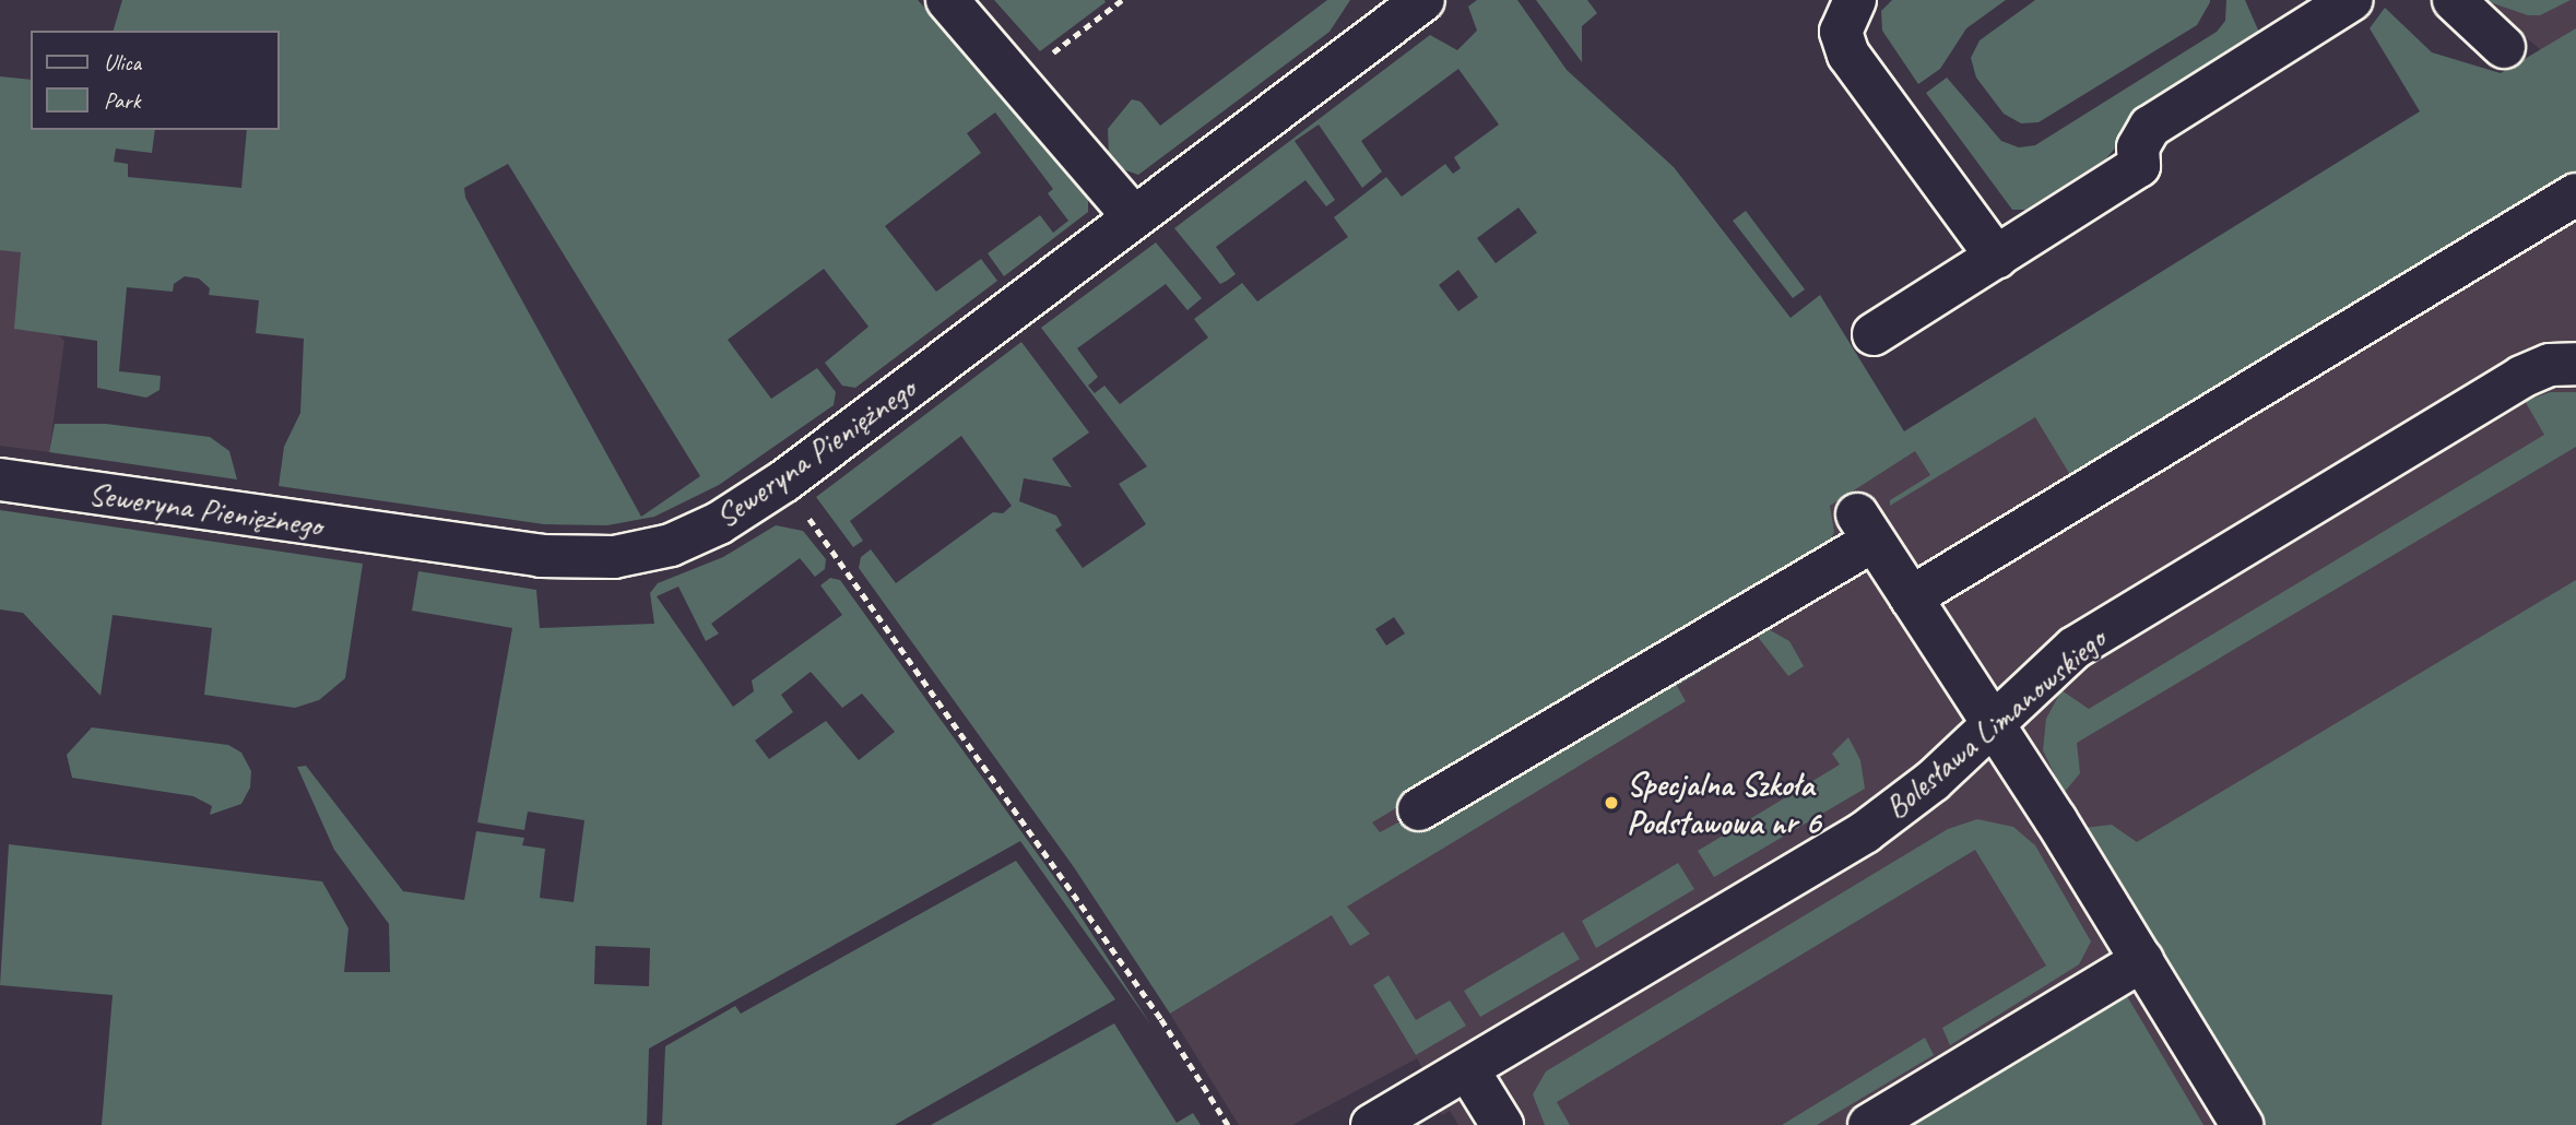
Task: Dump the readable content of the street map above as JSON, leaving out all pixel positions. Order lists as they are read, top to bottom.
{
  "streets": {
    "street": ["Seweryna Pieniężnego", "Bolesława Limanowskiego"]
  },
  "places": ["Specjalna Szkoła Podstawowa nr 6"],
  "legend": ["Ulica", "Park"]
}
